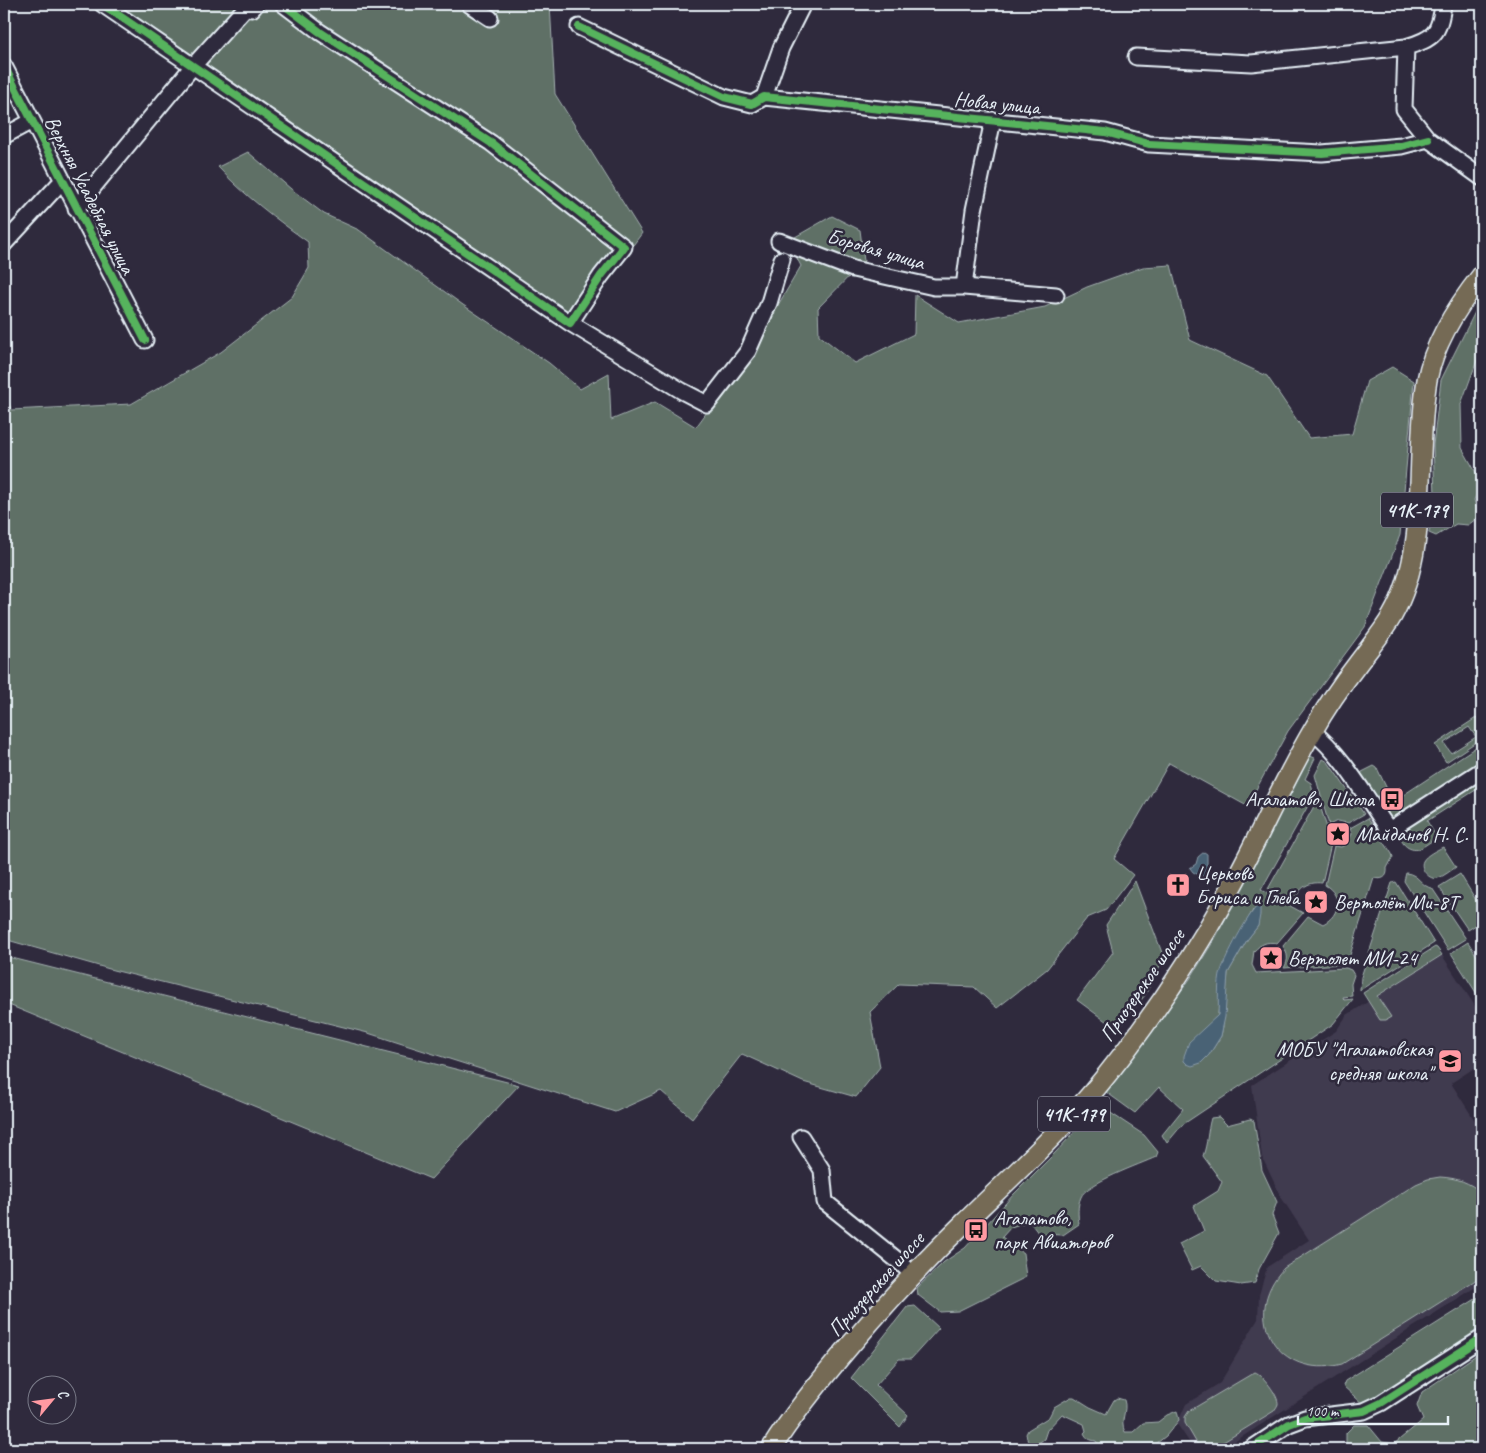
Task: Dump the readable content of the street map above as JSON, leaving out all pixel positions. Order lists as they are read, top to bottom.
{
  "streets": {
    "main road": ["41К-179", "Приозерское шоссе"],
    "street": ["Новая улица", "Верхняя Усадебная улица", "Боровая улица"]
  },
  "places": {
    "bus stop": ["Агалатово, Школа", "Агалатово, парк Авиаторов"],
    "place": ["Майданов Н. С.", "Вертолёт Ми-8Т", "Вертолет МИ-24"],
    "church": ["Церковь Бориса и Глеба"],
    "school or university": ["МОБУ \"Агалатовская средняя школа\""]
  },
  "scale_bar": "100 m",
  "north": "top right"
}
